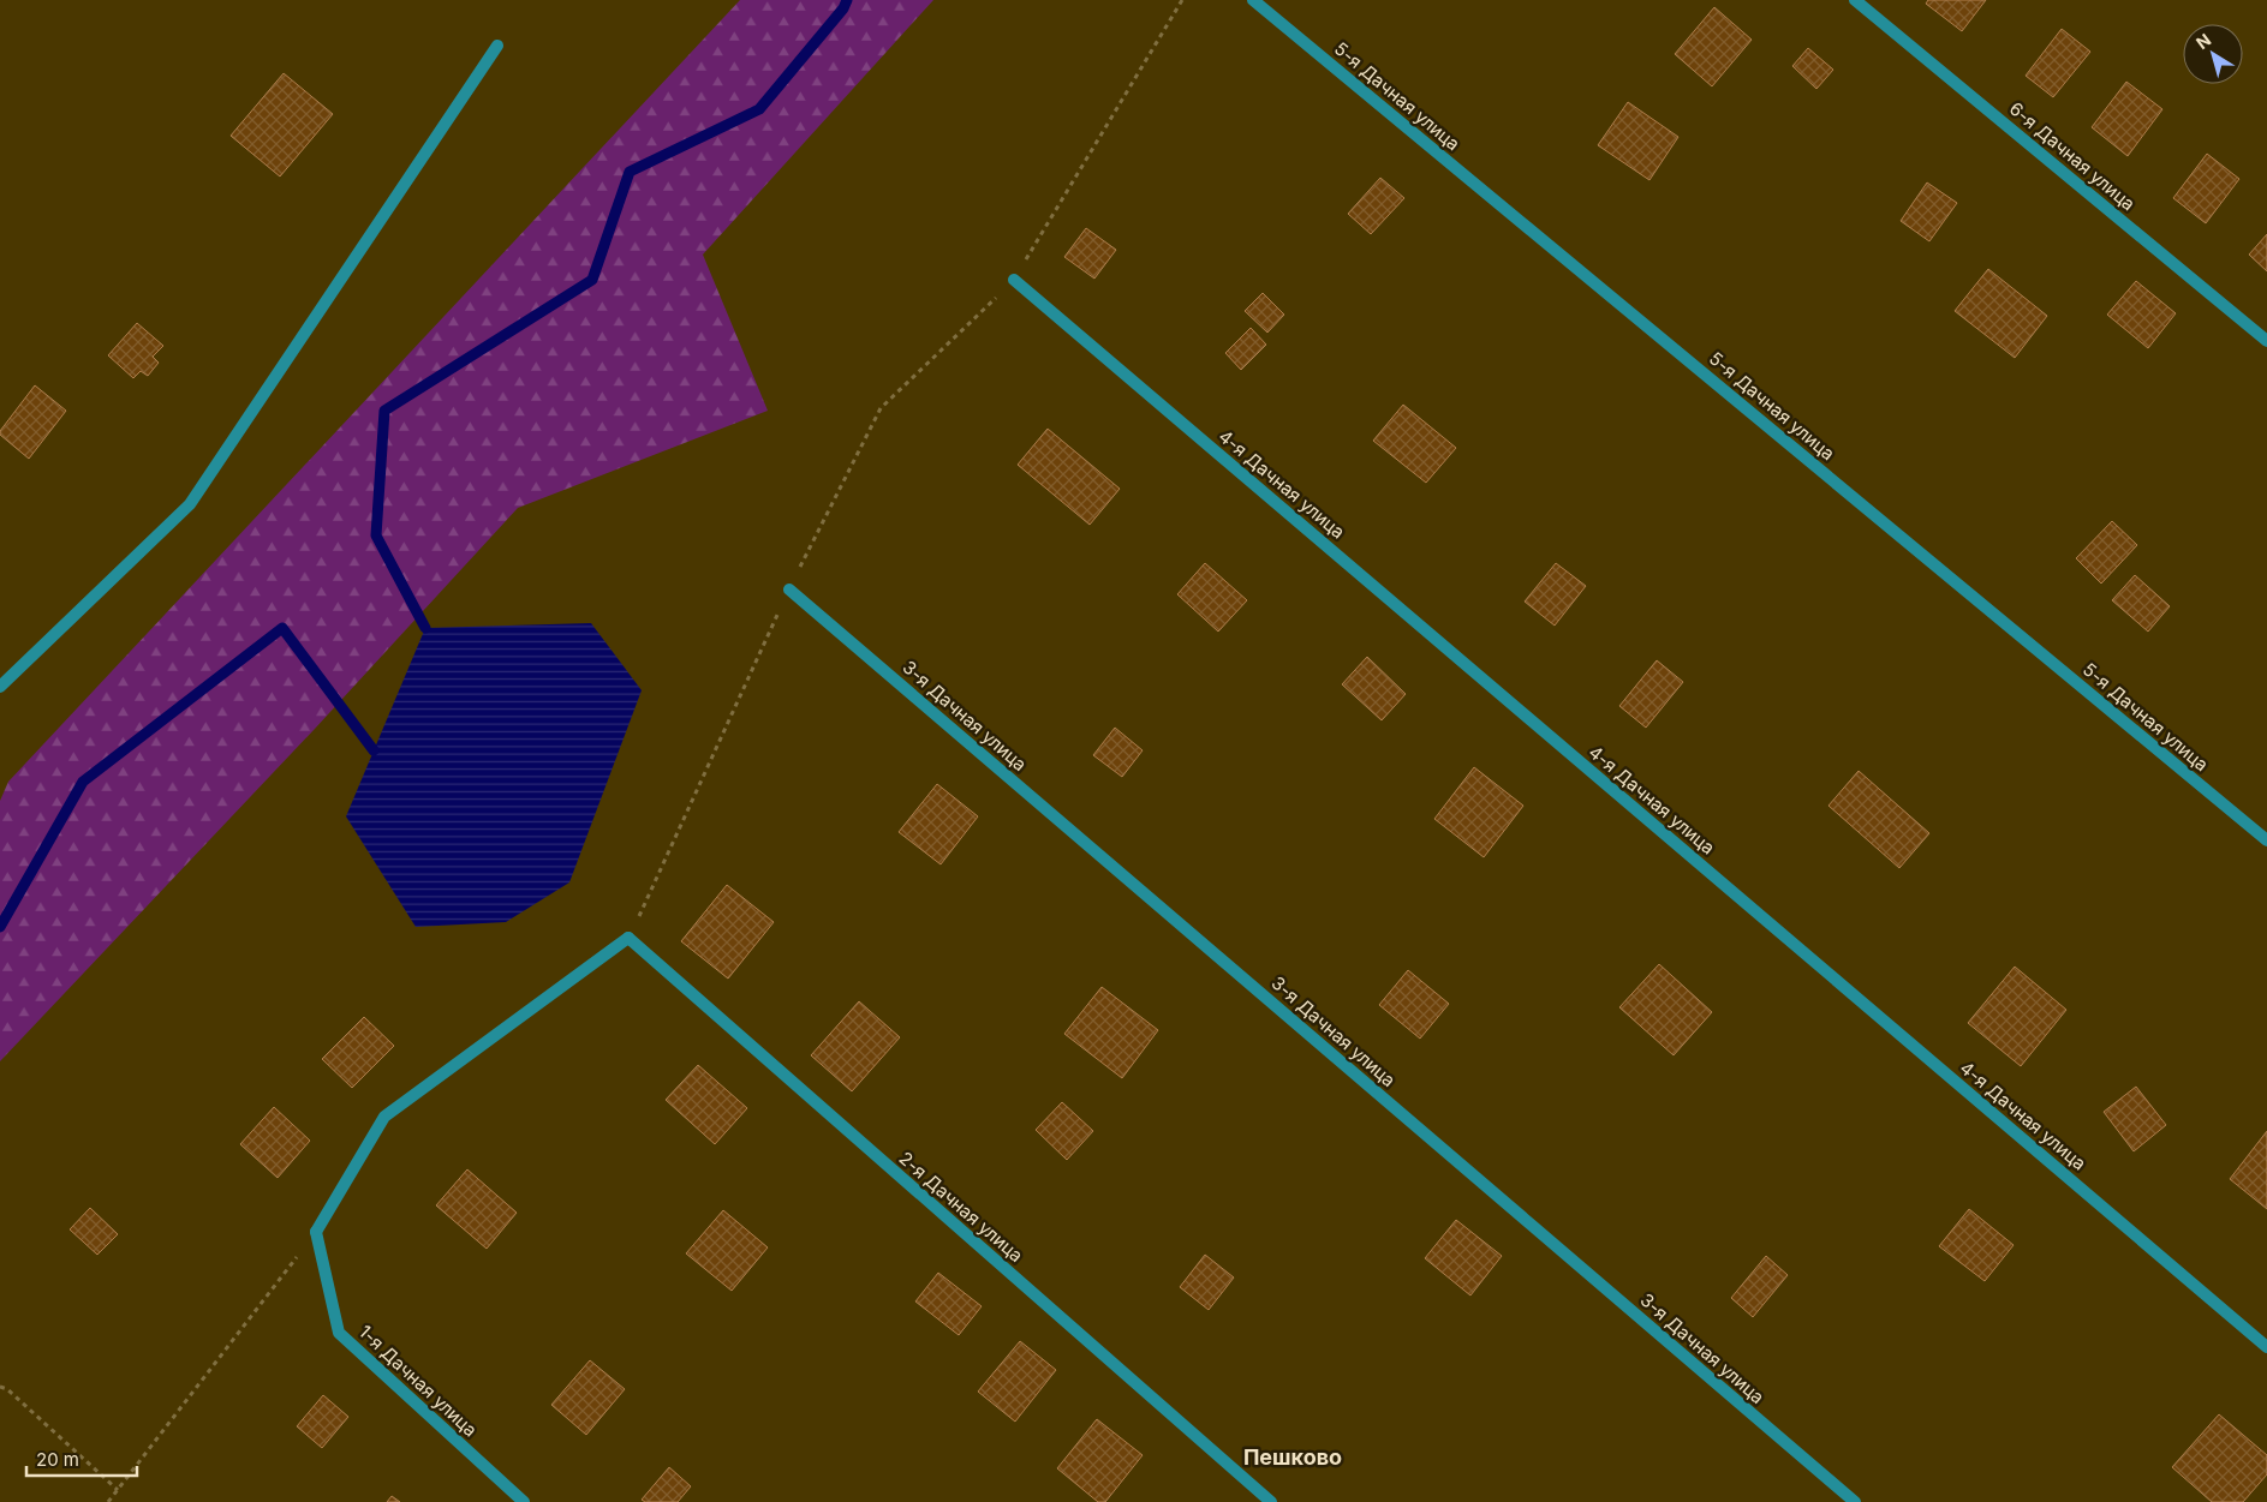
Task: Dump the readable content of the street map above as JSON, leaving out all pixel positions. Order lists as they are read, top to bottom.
{
  "streets": {
    "street": [
      "5-я Дачная улица",
      "6-я Дачная улица",
      "4-я Дачная улица",
      "3-я Дачная улица",
      "2-я Дачная улица",
      "1-я Дачная улица"
    ]
  },
  "districts": ["Пешково"],
  "scale_bar": "20 m",
  "north": "top left"
}
